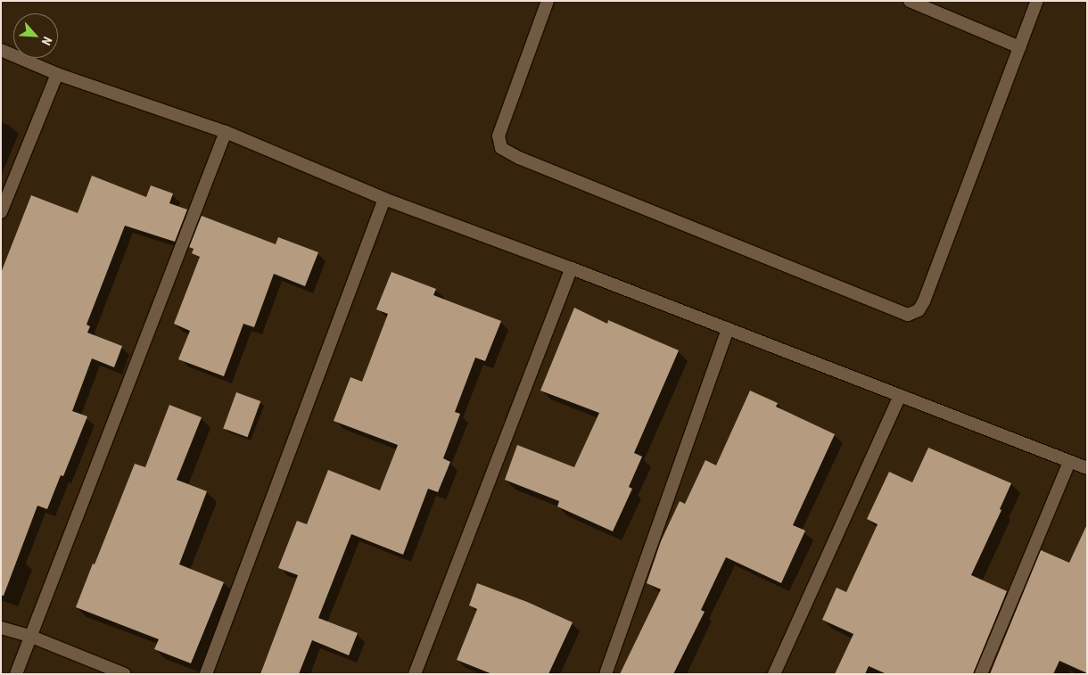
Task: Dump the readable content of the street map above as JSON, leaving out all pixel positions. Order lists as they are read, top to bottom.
{
  "north": "bottom right"
}
